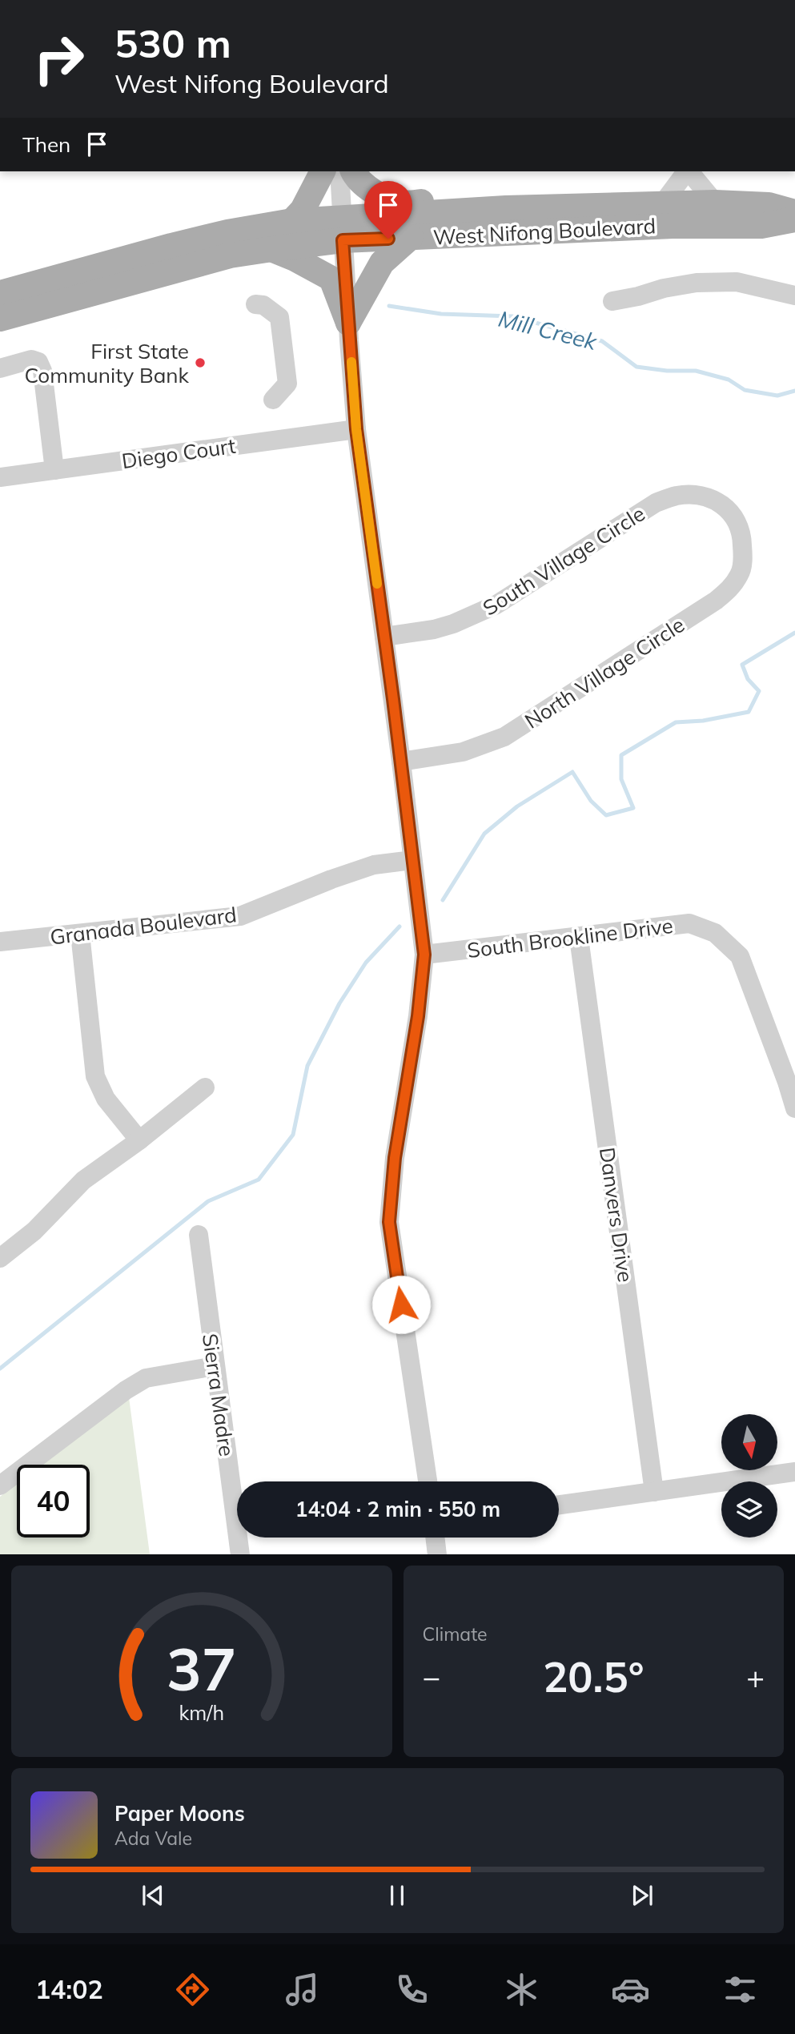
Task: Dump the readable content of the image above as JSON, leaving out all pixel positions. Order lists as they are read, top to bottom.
{
  "streets": {
    "main road": ["West Nifong Boulevard"],
    "street": [
      "Diego Court",
      "South Village Circle",
      "North Village Circle",
      "Granada Boulevard",
      "South Brookline Drive",
      "Danvers Drive",
      "Sierra Madre"
    ]
  },
  "crossings": [
    ["South Village Circle", "North Village Circle"],
    ["South Brookline Drive", "Danvers Drive"]
  ],
  "water": ["Mill Creek"],
  "places": ["First State Community Bank"],
  "north": "bottom",
  "page": {
    "turn": ["530 m", "West Nifong Boulevard"],
    "then": "Then",
    "limit": "40",
    "trip": "14:04 · 2 min · 550 m",
    "tile": "Climate",
    "heat": ["−", "20.5°", "+"],
    "song": ["Paper Moons", "Ada Vale"],
    "tabs": "14:02",
    "gauge": ["37", "km/h"]
  }
}
